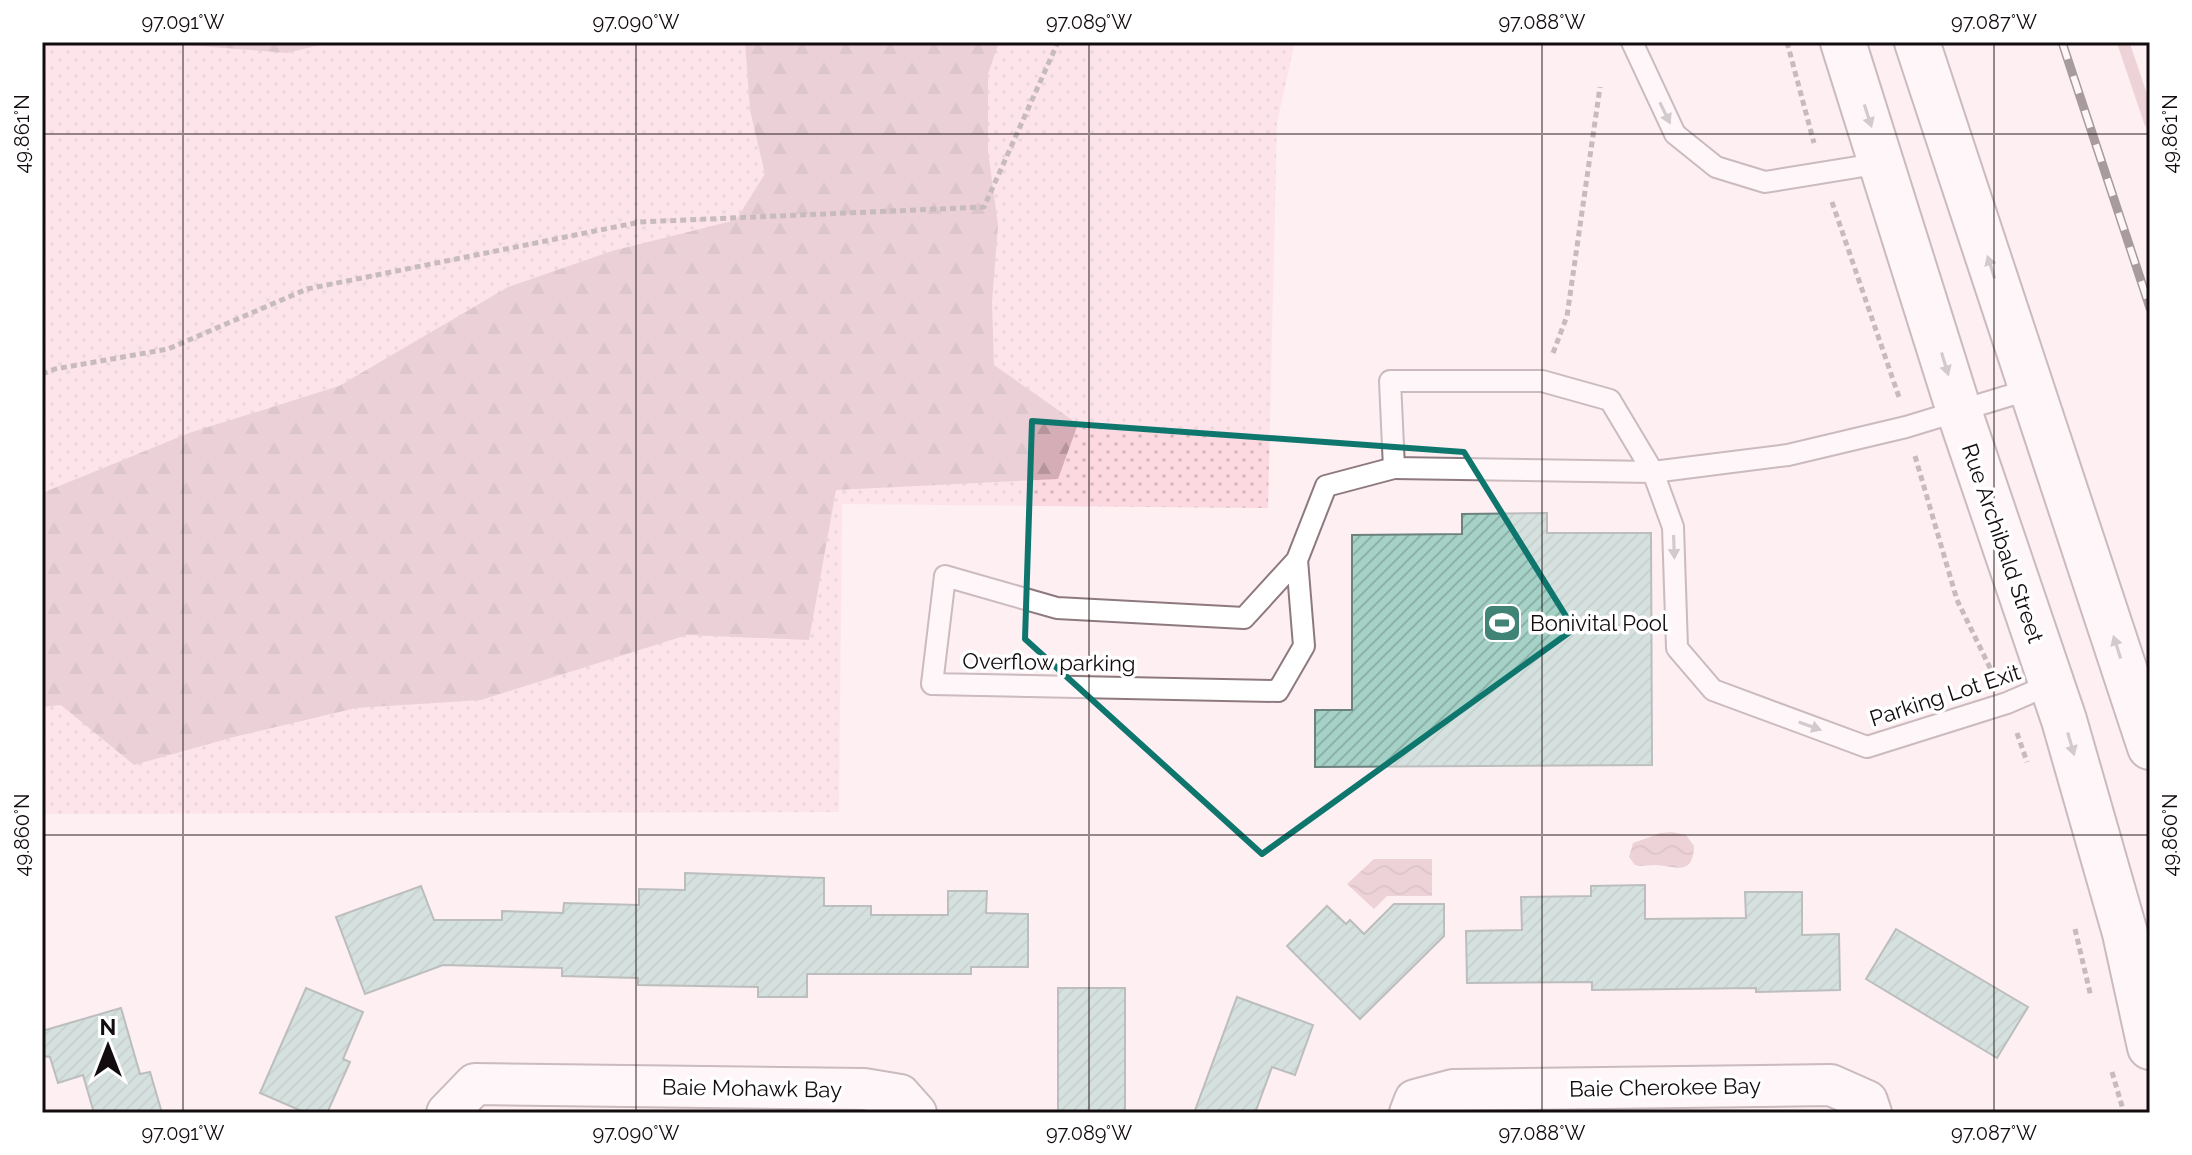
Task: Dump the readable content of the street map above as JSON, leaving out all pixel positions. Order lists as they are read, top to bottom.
{
  "streets": {
    "main road": ["Rue Archibald Street"],
    "street": ["Baie Cherokee Bay", "Baie Mohawk Bay"],
    "lane": ["Overflow parking", "Parking Lot Exit"]
  },
  "crossings": [
    ["Rue Archibald Street", "Parking Lot Exit"],
    ["Overflow parking", "Parking Lot Exit"]
  ],
  "places": {
    "sports": ["Bonivital Pool"]
  },
  "north": "top",
  "coordinates": [
    "97.091°W",
    "97.090°W",
    "97.089°W",
    "97.088°W",
    "97.087°W",
    "49.861°N",
    "49.860°N"
  ]
}
